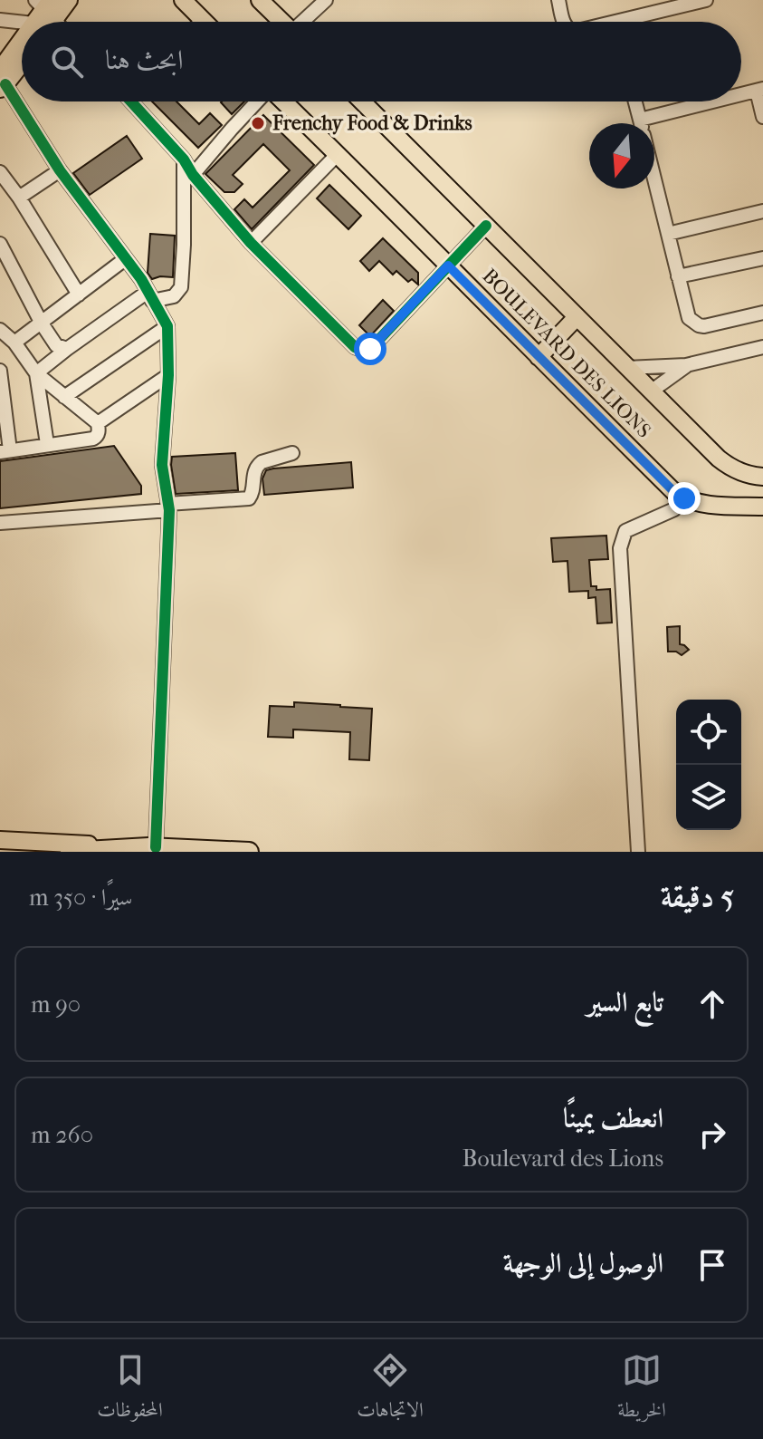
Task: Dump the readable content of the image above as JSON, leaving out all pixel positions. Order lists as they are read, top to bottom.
{
  "streets": {
    "main road": ["BOULEVARD DES LIONS"]
  },
  "places": ["Frenchy Food & Drinks"],
  "north": "bottom",
  "page": {
    "search": "ابحث هنا",
    "heading": ["5 دقيقة", "سيرًا · 350 m"],
    "list": [
      ["تابع السير", "90 m"],
      ["انعطف يمينًا", "Boulevard des Lions", "260 m"],
      "الوصول إلى الوجهة"
    ],
    "nav": ["الخريطة", "الاتجاهات", "المحفوظات"]
  }
}
